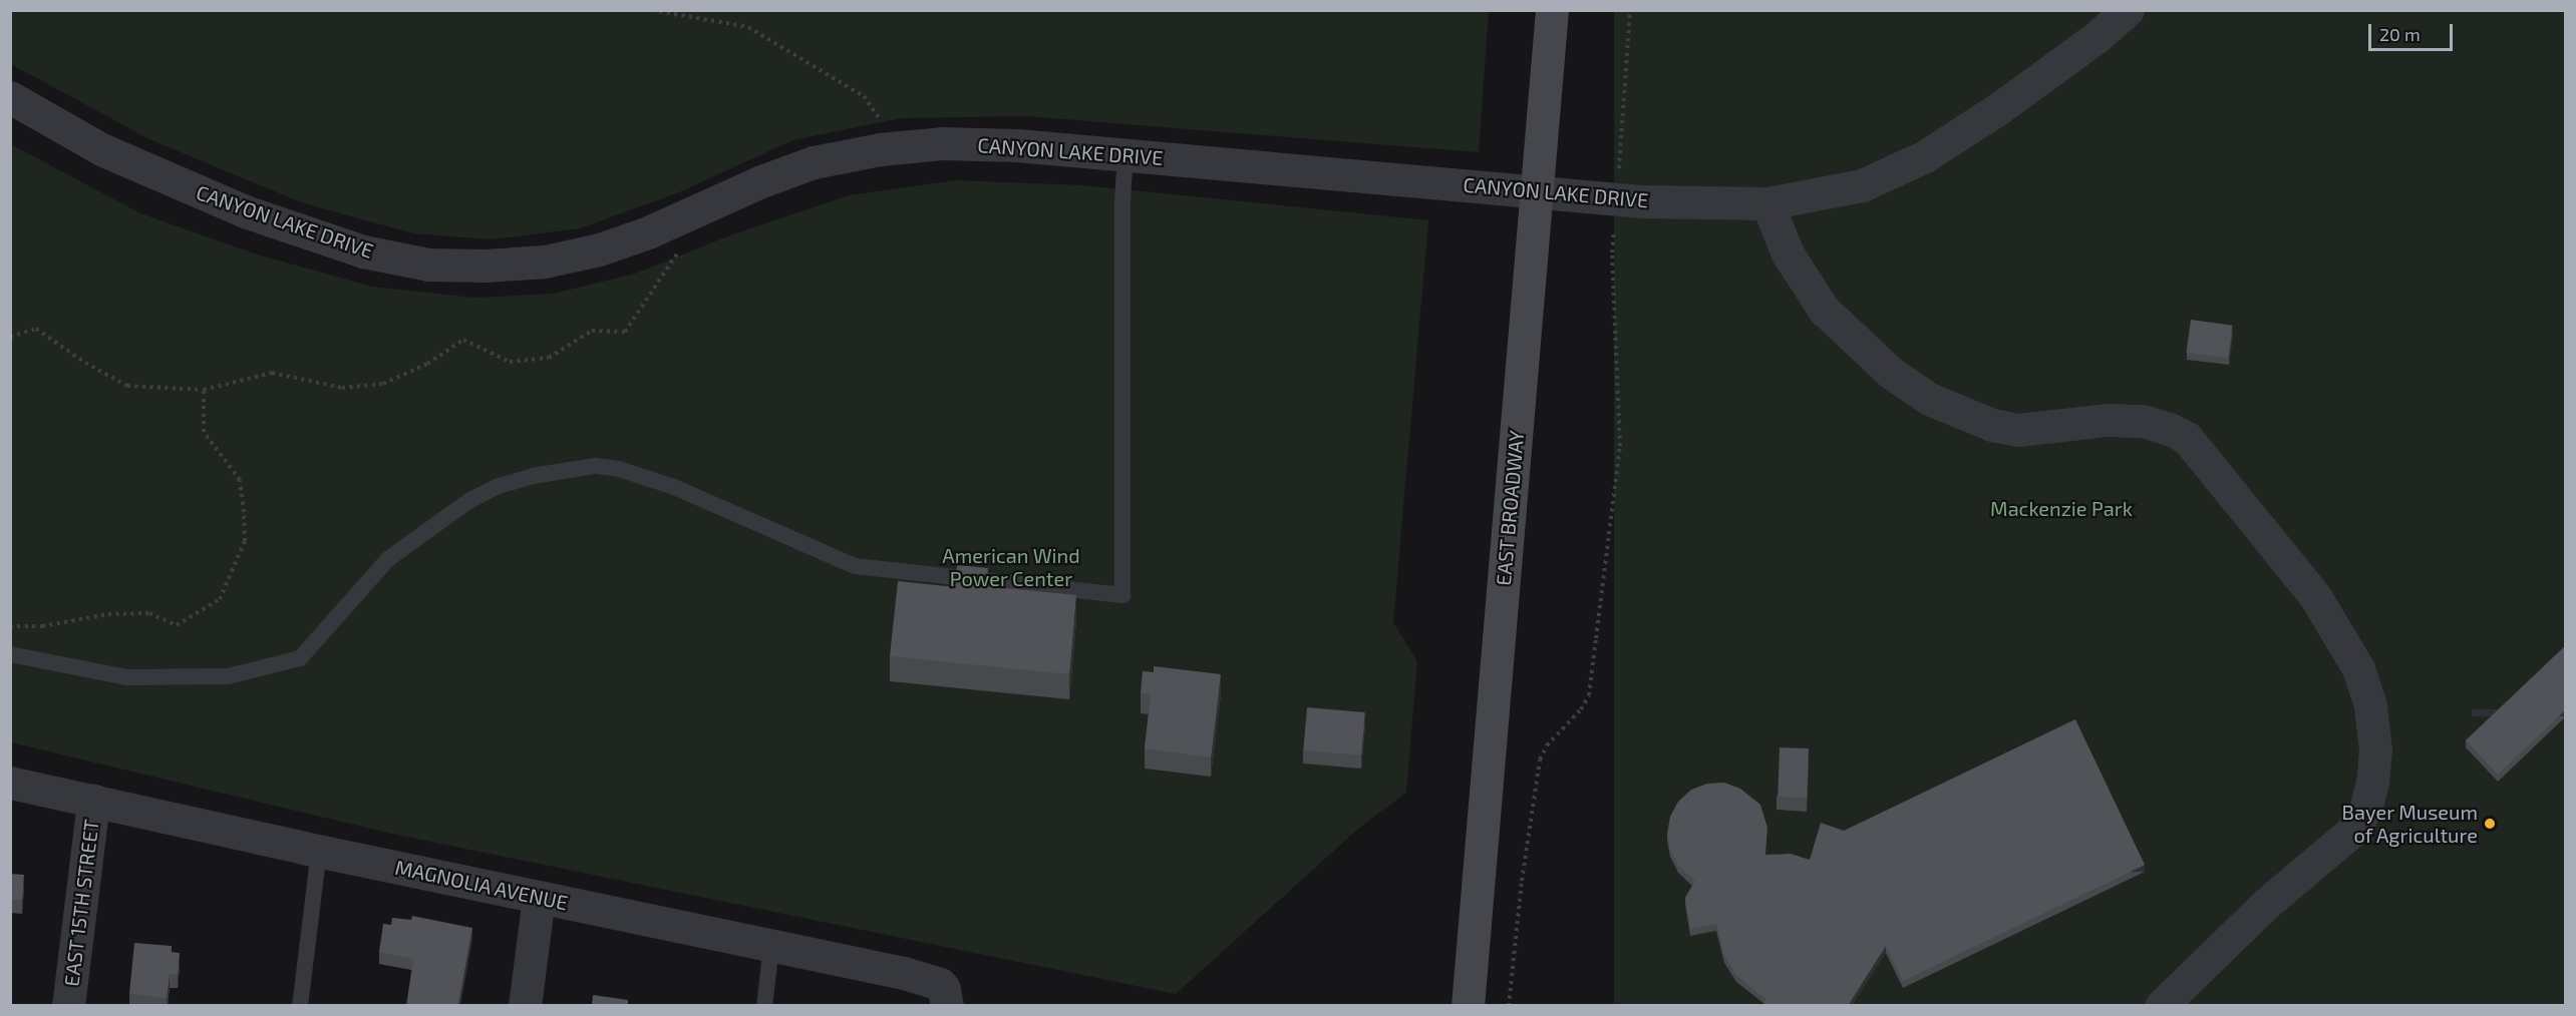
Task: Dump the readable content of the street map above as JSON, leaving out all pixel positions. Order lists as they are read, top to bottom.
{
  "streets": {
    "main road": ["EAST BROADWAY"],
    "street": ["CANYON LAKE DRIVE", "MAGNOLIA AVENUE", "EAST 15TH STREET"]
  },
  "crossings": [
    ["CANYON LAKE DRIVE", "EAST BROADWAY"],
    ["MAGNOLIA AVENUE", "EAST 15TH STREET"]
  ],
  "parks": ["Mackenzie Park", "American Wind Power Center"],
  "places": ["Bayer Museum of Agriculture"],
  "scale_bar": "20 m"
}
